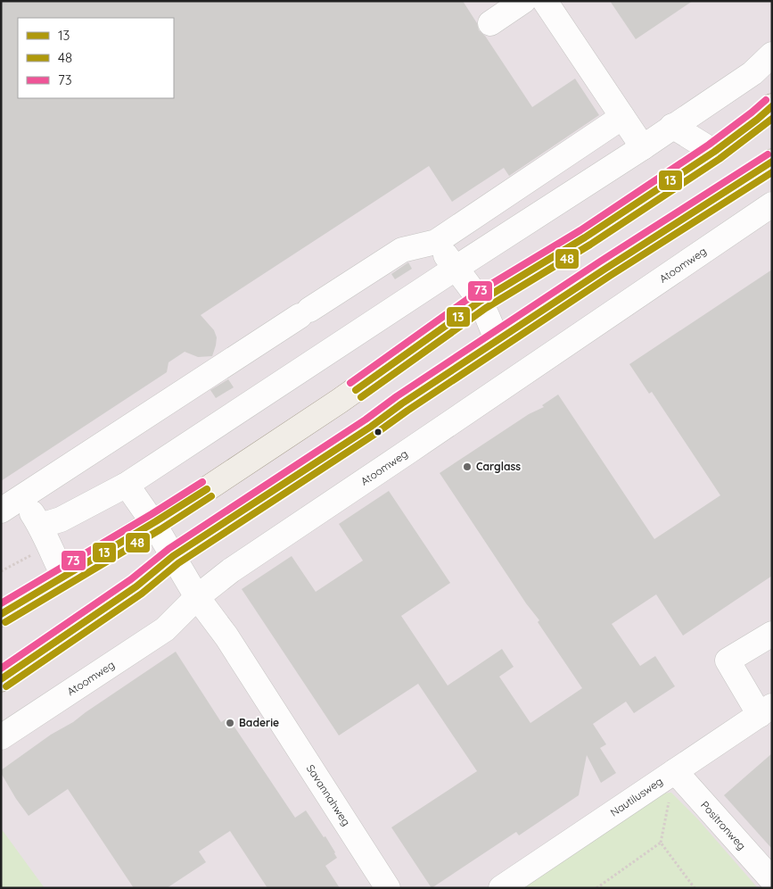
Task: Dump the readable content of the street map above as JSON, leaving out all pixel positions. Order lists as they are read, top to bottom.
{
  "streets": {
    "street": [
      "Atoomweg",
      "Savannahweg",
      "Nautilusweg",
      "Positronweg"
    ]
  },
  "crossings": [
    ["Atoomweg", "Savannahweg"],
    ["Nautilusweg", "Positronweg"]
  ],
  "places": ["Carglass", "Baderie"],
  "lines": ["transit line 73", "transit line 13", "transit line 48"],
  "legend": ["13", "48", "73"]
}
